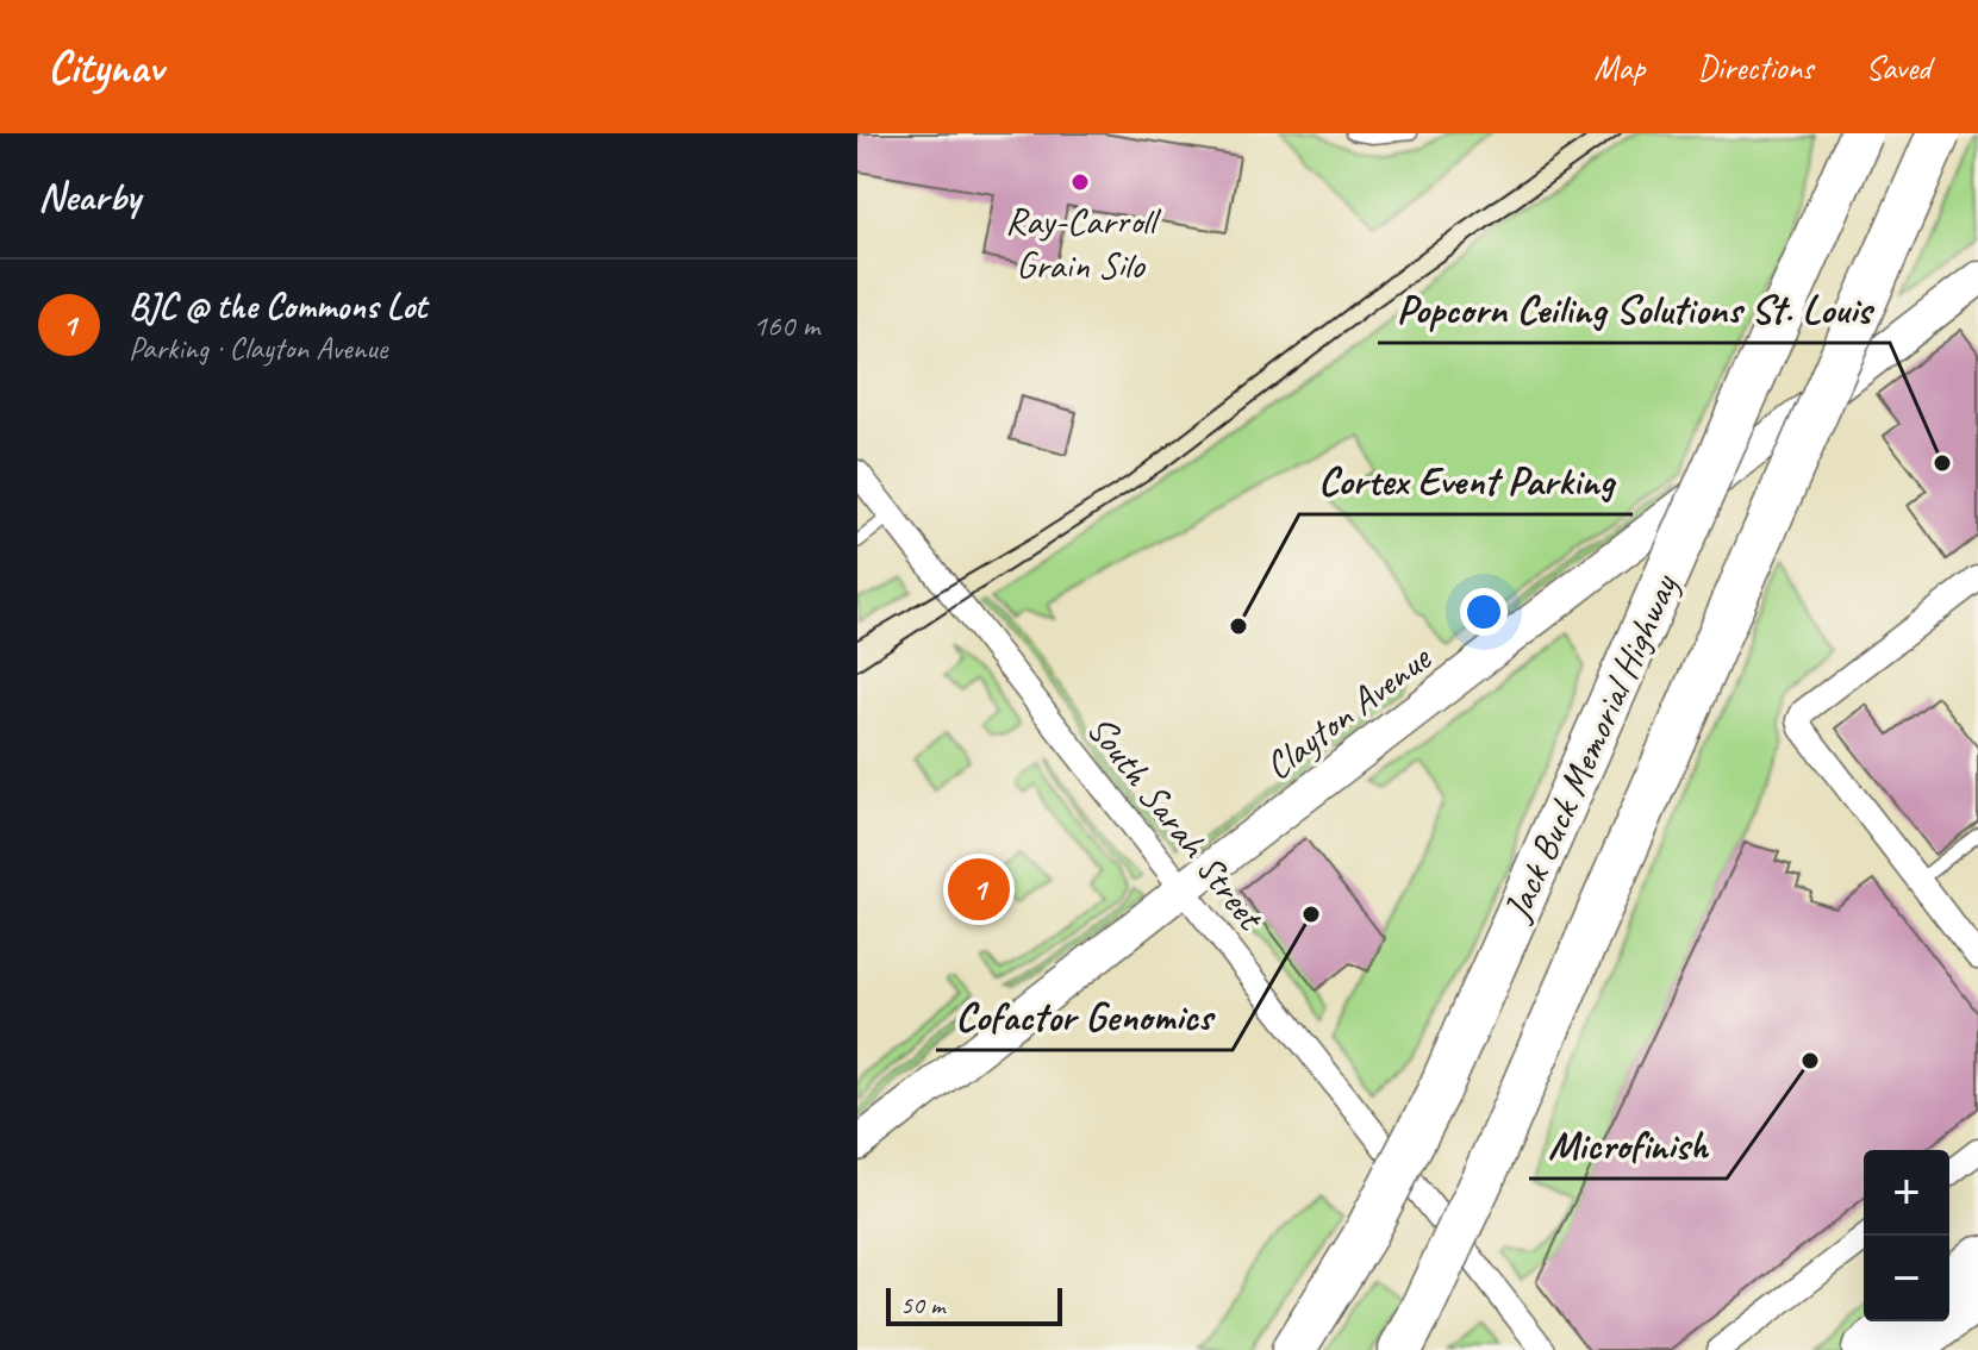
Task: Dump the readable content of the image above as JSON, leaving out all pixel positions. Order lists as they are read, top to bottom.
{
  "streets": {
    "highway": ["Jack Buck Memorial Highway"],
    "street": ["Clayton Avenue", "South Sarah Street"]
  },
  "crossings": [
    ["Clayton Avenue", "South Sarah Street"]
  ],
  "places": [
    "Ray-Carroll Grain Silo",
    "Popcorn Ceiling Solutions St. Louis",
    "Cortex Event Parking",
    "Cofactor Genomics",
    "Microfinish"
  ],
  "scale_bar": "50 m",
  "page": {
    "header": "Citynav",
    "nav": ["Map", "Directions", "Saved"],
    "heading": "Nearby",
    "list": [
      {
        "mark": "1",
        "name": "BJC @ the Commons Lot",
        "note": "Parking · Clayton Avenue",
        "value": "160 m"
      }
    ],
    "pins": "1",
    "map_buttons": ["+", "−"],
    "scale": "50 m"
  }
}
